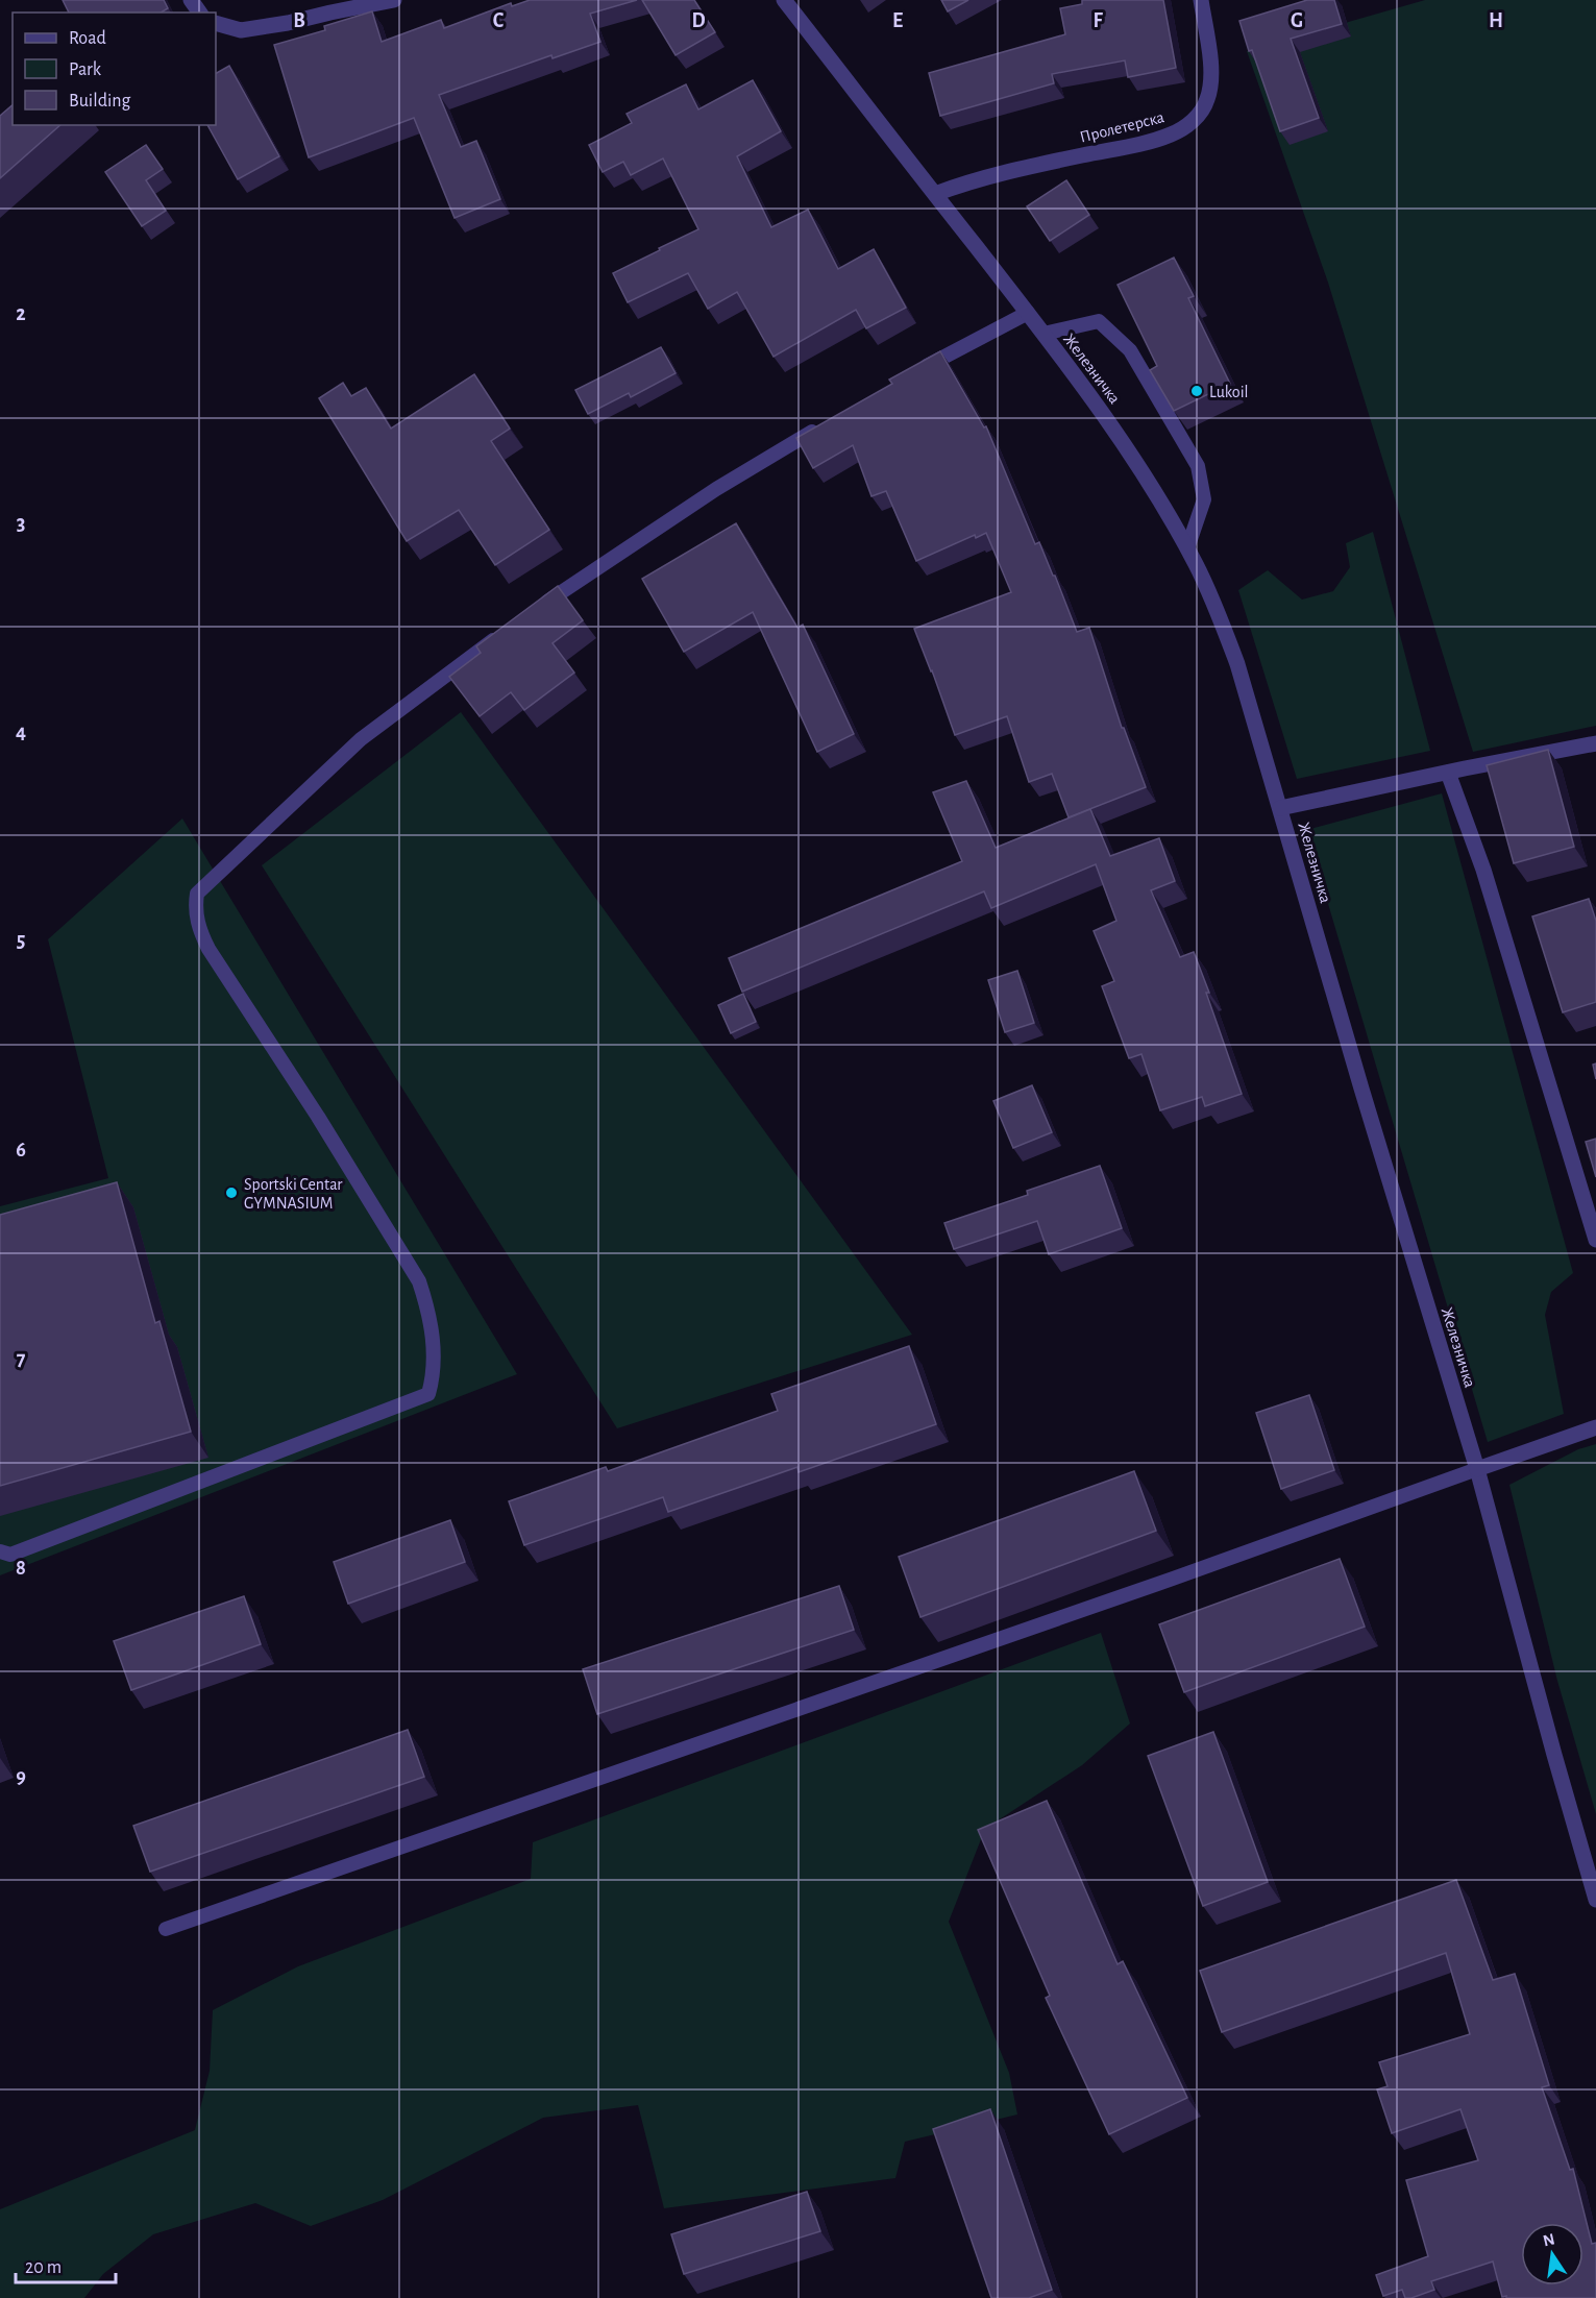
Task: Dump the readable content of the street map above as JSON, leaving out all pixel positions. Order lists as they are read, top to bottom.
{
  "streets": {
    "street": ["Пролетерска", "Железничка"]
  },
  "crossings": [
    ["Пролетерска", "Железничка"]
  ],
  "places": ["Lukoil", "Sportski Centar GYMNASIUM"],
  "legend": ["Road", "Park", "Building"],
  "scale_bar": "20 m",
  "north": "top",
  "grid": {
    "columns": [
      "B",
      "C",
      "D",
      "E",
      "F",
      "G",
      "H"
    ],
    "rows": [
      "2",
      "3",
      "4",
      "5",
      "6",
      "7",
      "8",
      "9"
    ]
  }
}
